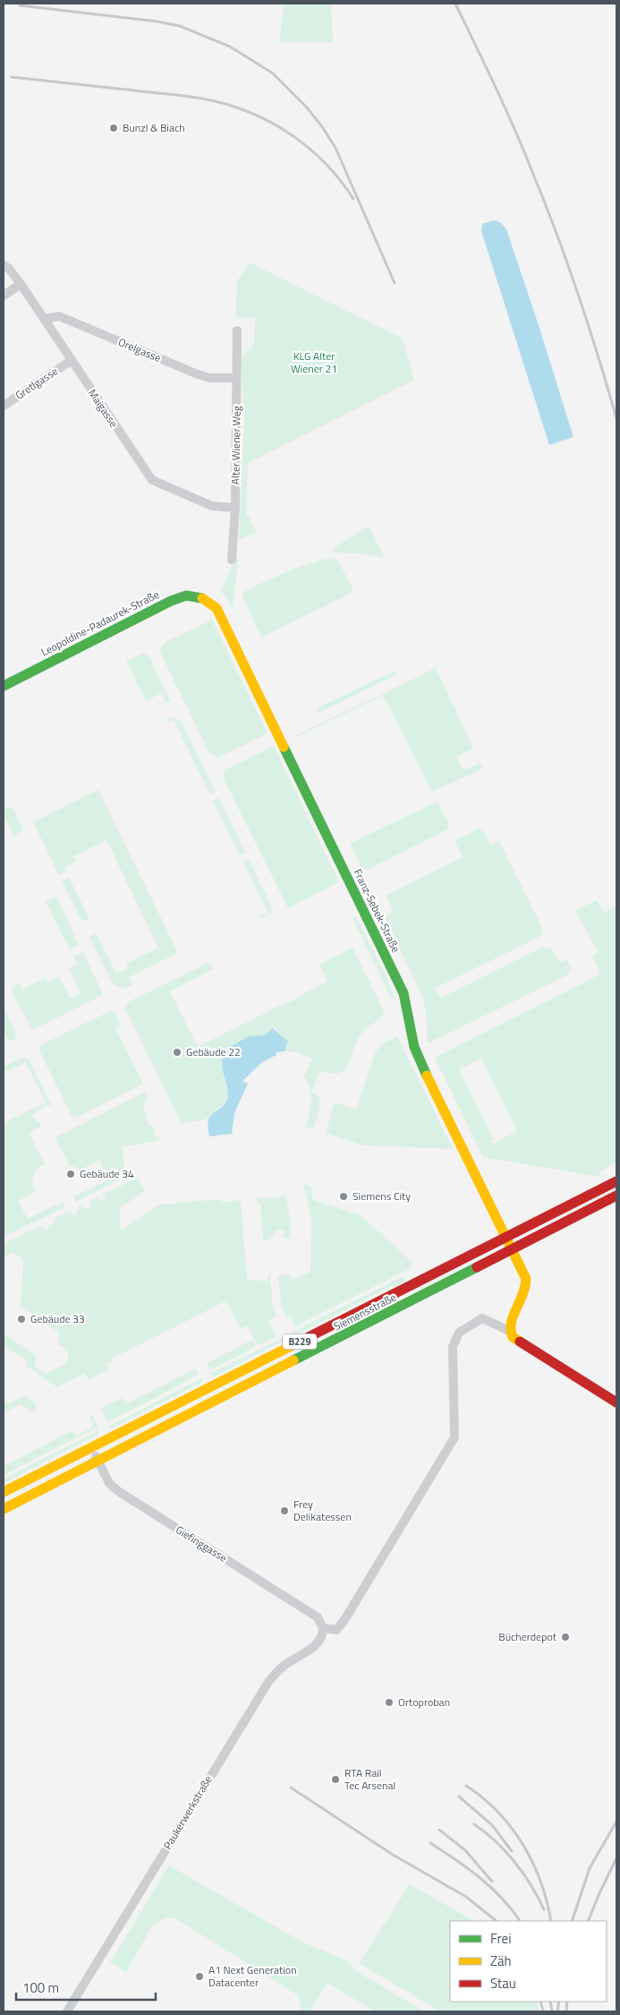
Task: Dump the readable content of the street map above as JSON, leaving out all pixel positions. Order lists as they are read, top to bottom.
{
  "streets": {
    "main road": [
      "Leopoldine-Padaurek-Straße",
      "Franz-Sebek-Straße",
      "Siemensstraße",
      "B229"
    ],
    "street": [
      "Orelgasse",
      "Gretlgasse",
      "Maigasse",
      "Alter Wiener Weg",
      "Giefinggasse",
      "Paukerwerkstraße"
    ]
  },
  "crossings": [
    ["Orelgasse", "Maigasse"],
    ["Orelgasse", "Alter Wiener Weg"],
    ["Gretlgasse", "Maigasse"],
    ["Maigasse", "Alter Wiener Weg"],
    ["Leopoldine-Padaurek-Straße", "Franz-Sebek-Straße"],
    ["Franz-Sebek-Straße", "Siemensstraße"],
    ["Siemensstraße", "Giefinggasse"],
    ["Giefinggasse", "Paukerwerkstraße"]
  ],
  "parks": ["KLG Alter Wiener 21"],
  "places": [
    "Bunzl & Biach",
    "Gebäude 22",
    "Gebäude 34",
    "Siemens City",
    "Gebäude 33",
    "Frey Delikatessen",
    "Bücherdepot",
    "Ortoproban",
    "RTA Rail Tec Arsenal",
    "A1 Next Generation Datacenter"
  ],
  "legend": ["Frei", "Zäh", "Stau"],
  "scale_bar": "100 m"
}
